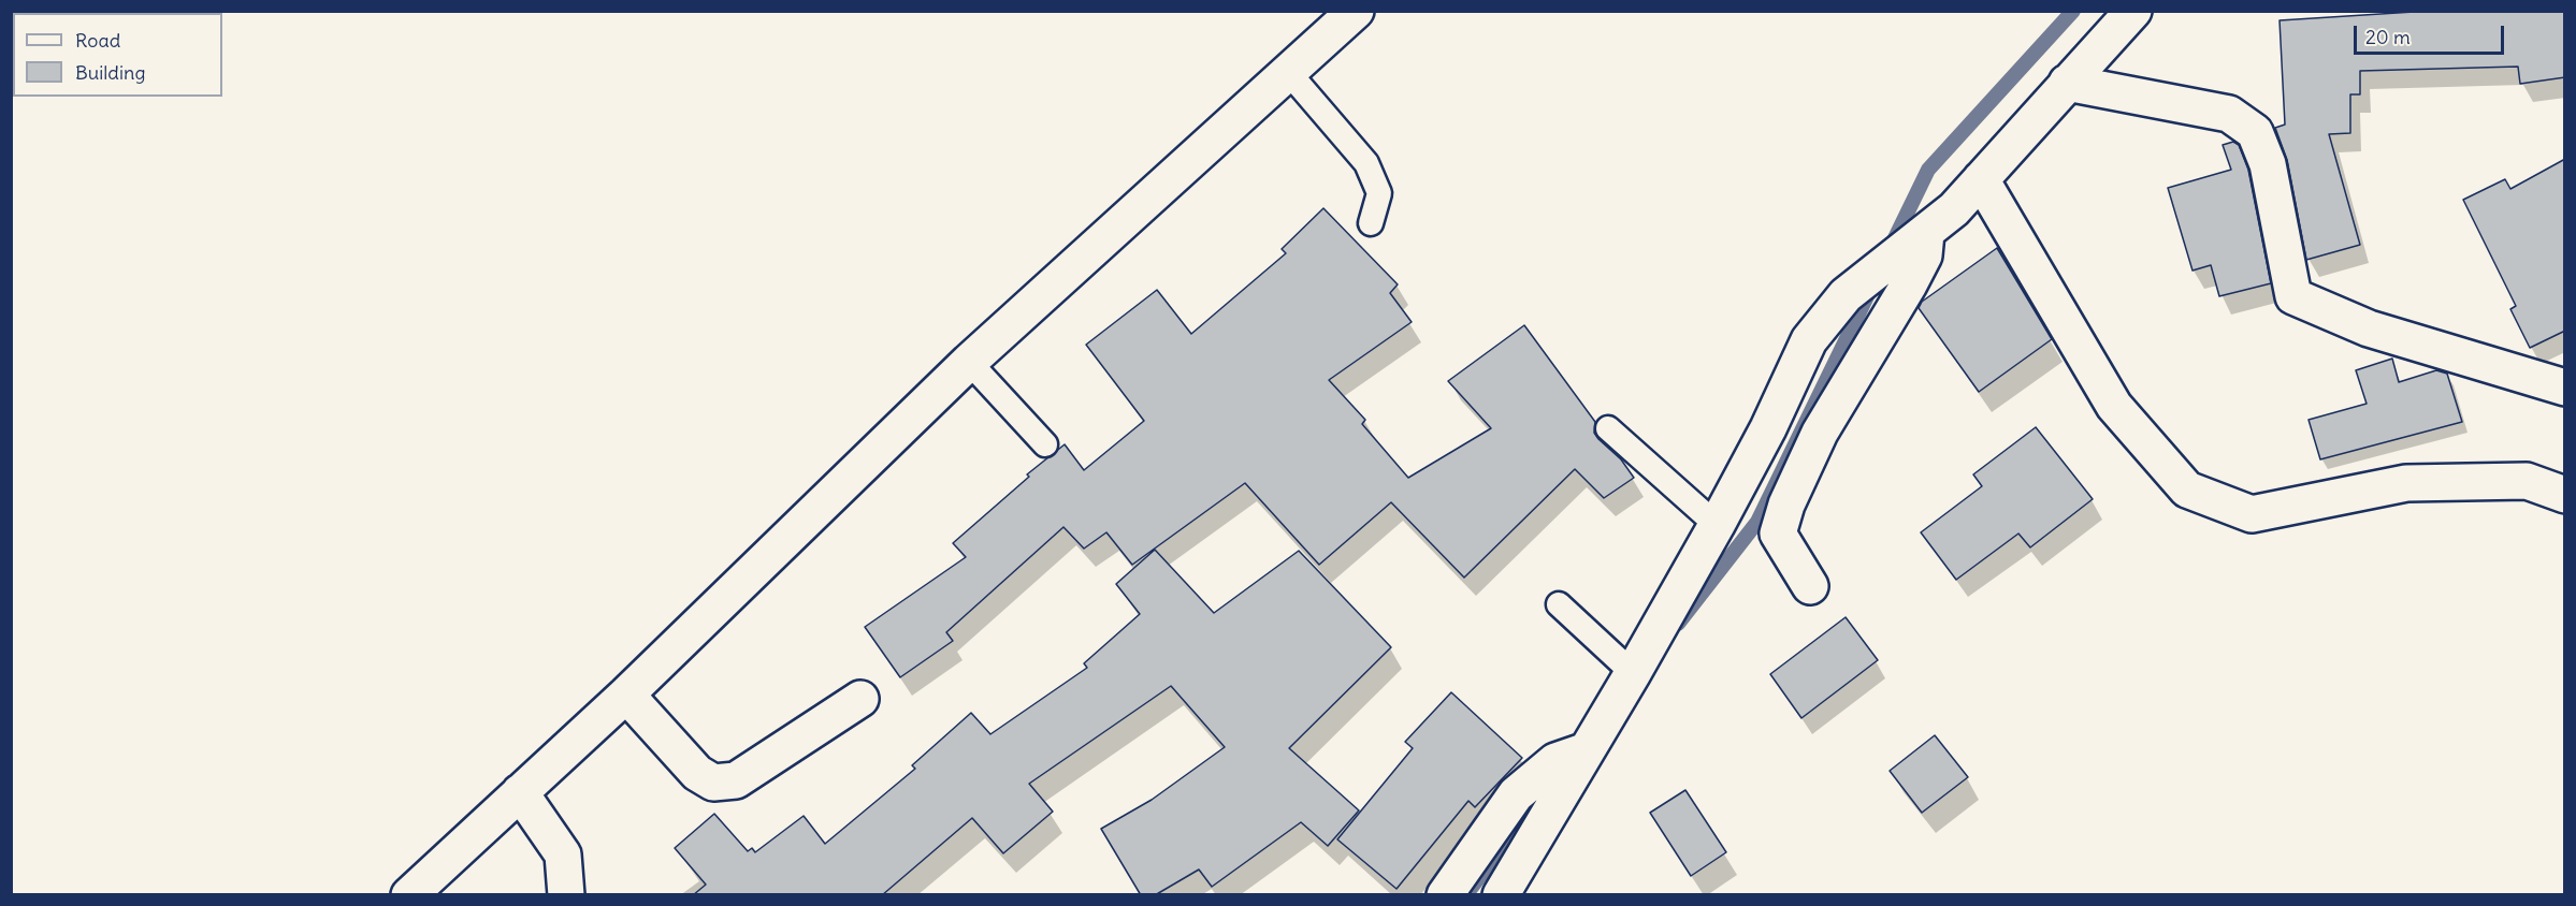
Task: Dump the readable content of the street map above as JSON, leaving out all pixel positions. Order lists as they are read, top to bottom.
{
  "legend": ["Road", "Building"],
  "scale_bar": "20 m"
}
